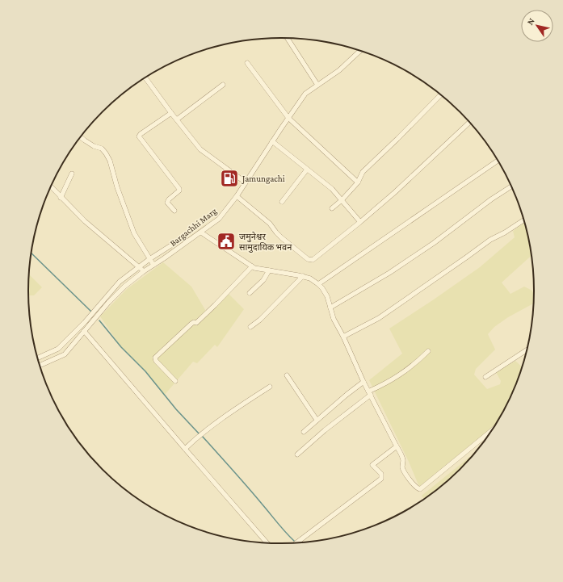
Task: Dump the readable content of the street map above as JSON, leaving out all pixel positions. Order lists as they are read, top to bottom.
{
  "streets": {
    "street": ["Bargachhi Marg"]
  },
  "places": {
    "fuel station": ["Jamungachi"],
    "public building": ["जमुनेश्वर सामुदायिक भवन"]
  },
  "north": "top left"
}
